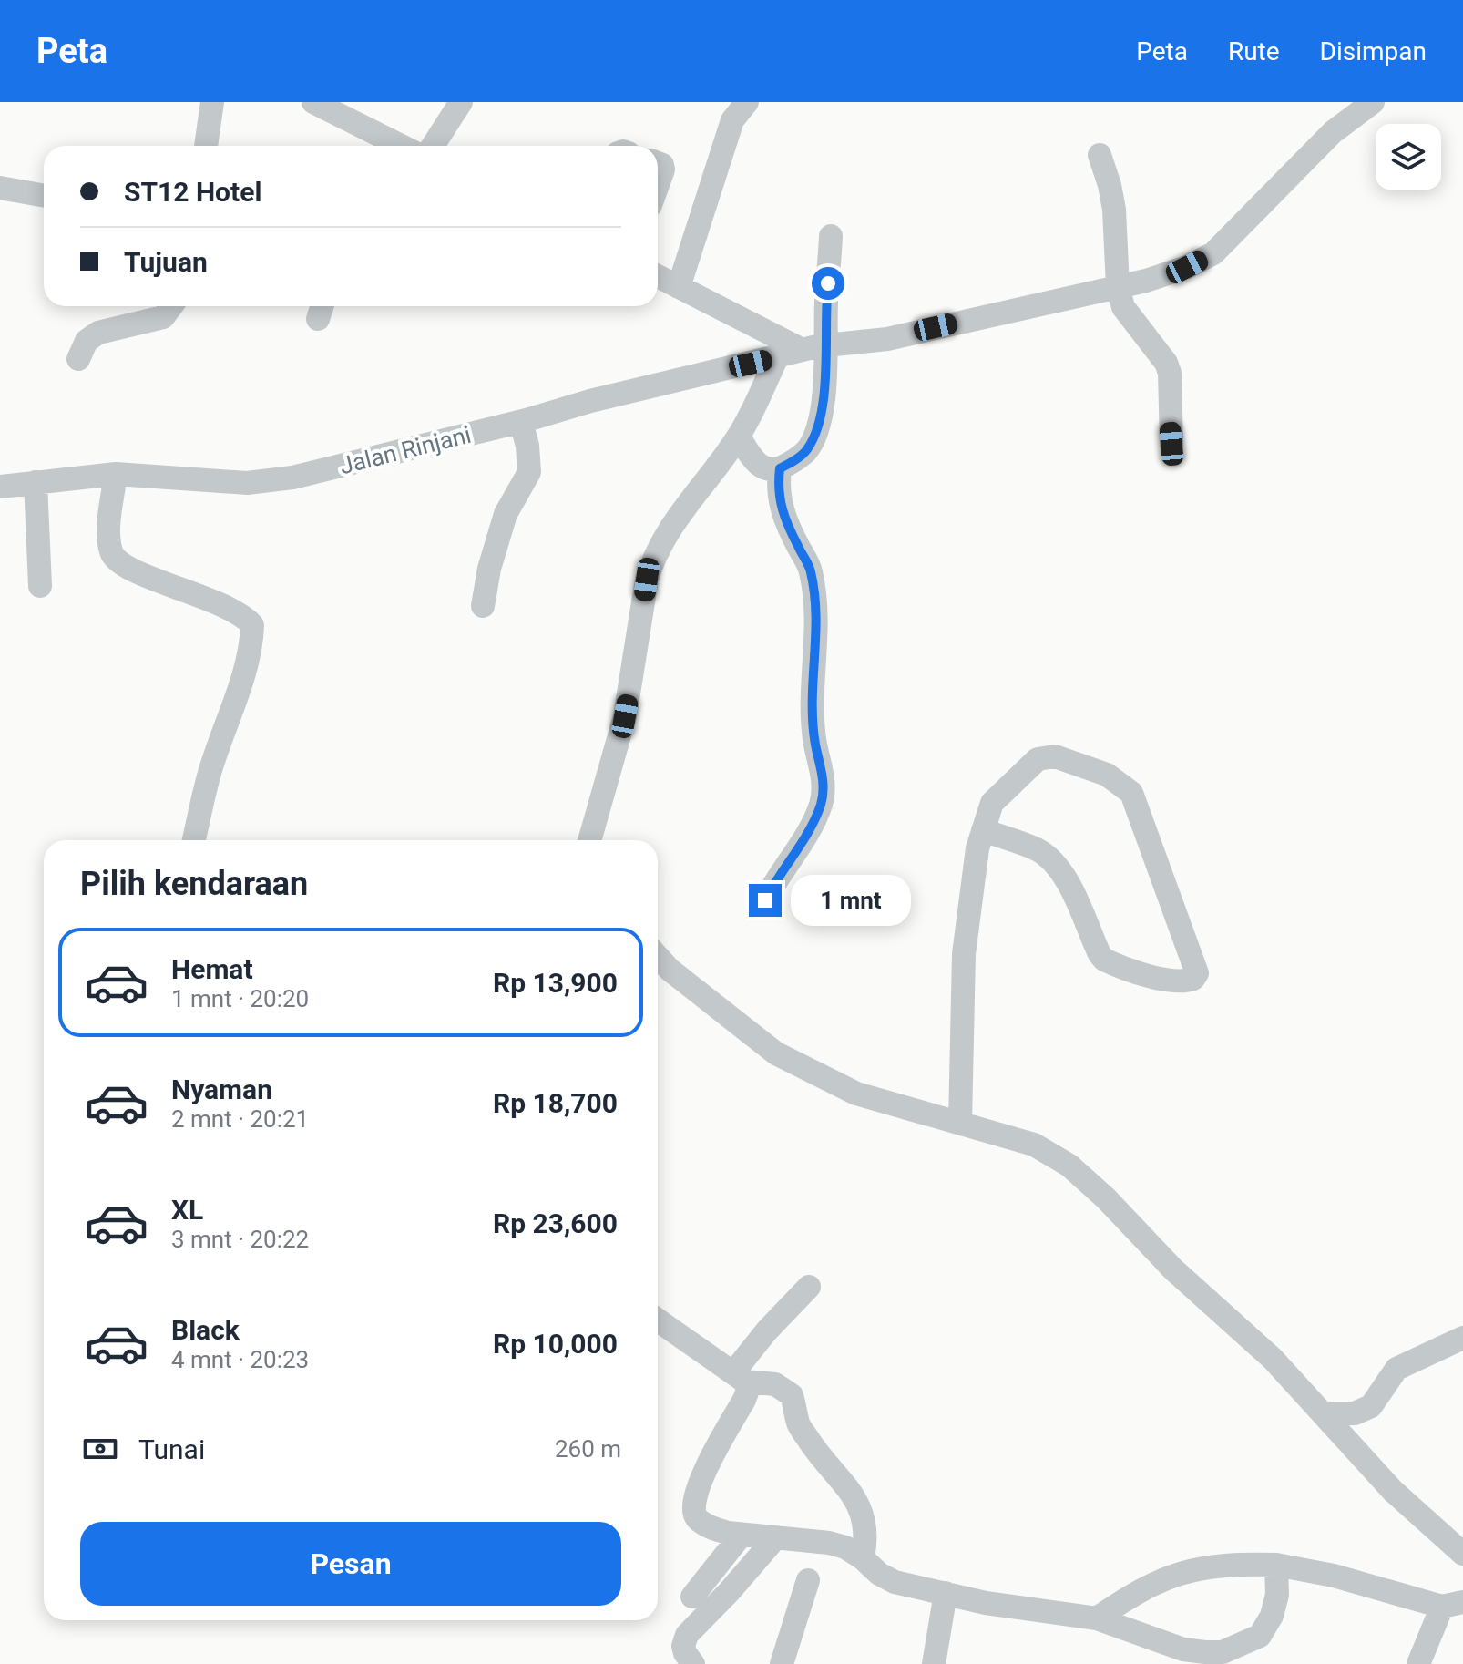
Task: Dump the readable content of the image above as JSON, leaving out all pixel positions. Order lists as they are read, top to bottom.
{
  "streets": {
    "street": ["Jalan Rinjani"]
  },
  "page": {
    "header": "Peta",
    "nav": ["Peta", "Rute", "Disimpan"],
    "banner": ["ST12 Hotel", "Tujuan"],
    "heading": "Pilih kendaraan",
    "bubble": "1 mnt",
    "list": [
      {
        "name": "Hemat",
        "note": "1 mnt · 20:20",
        "value": "Rp 13,900"
      },
      {
        "name": "Nyaman",
        "note": "2 mnt · 20:21",
        "value": "Rp 18,700"
      },
      {
        "name": "XL",
        "note": "3 mnt · 20:22",
        "value": "Rp 23,600"
      },
      {
        "name": "Black",
        "note": "4 mnt · 20:23",
        "value": "Rp 10,000"
      }
    ],
    "pay": ["Tunai", "260 m"],
    "buttons": "Pesan"
  }
}
